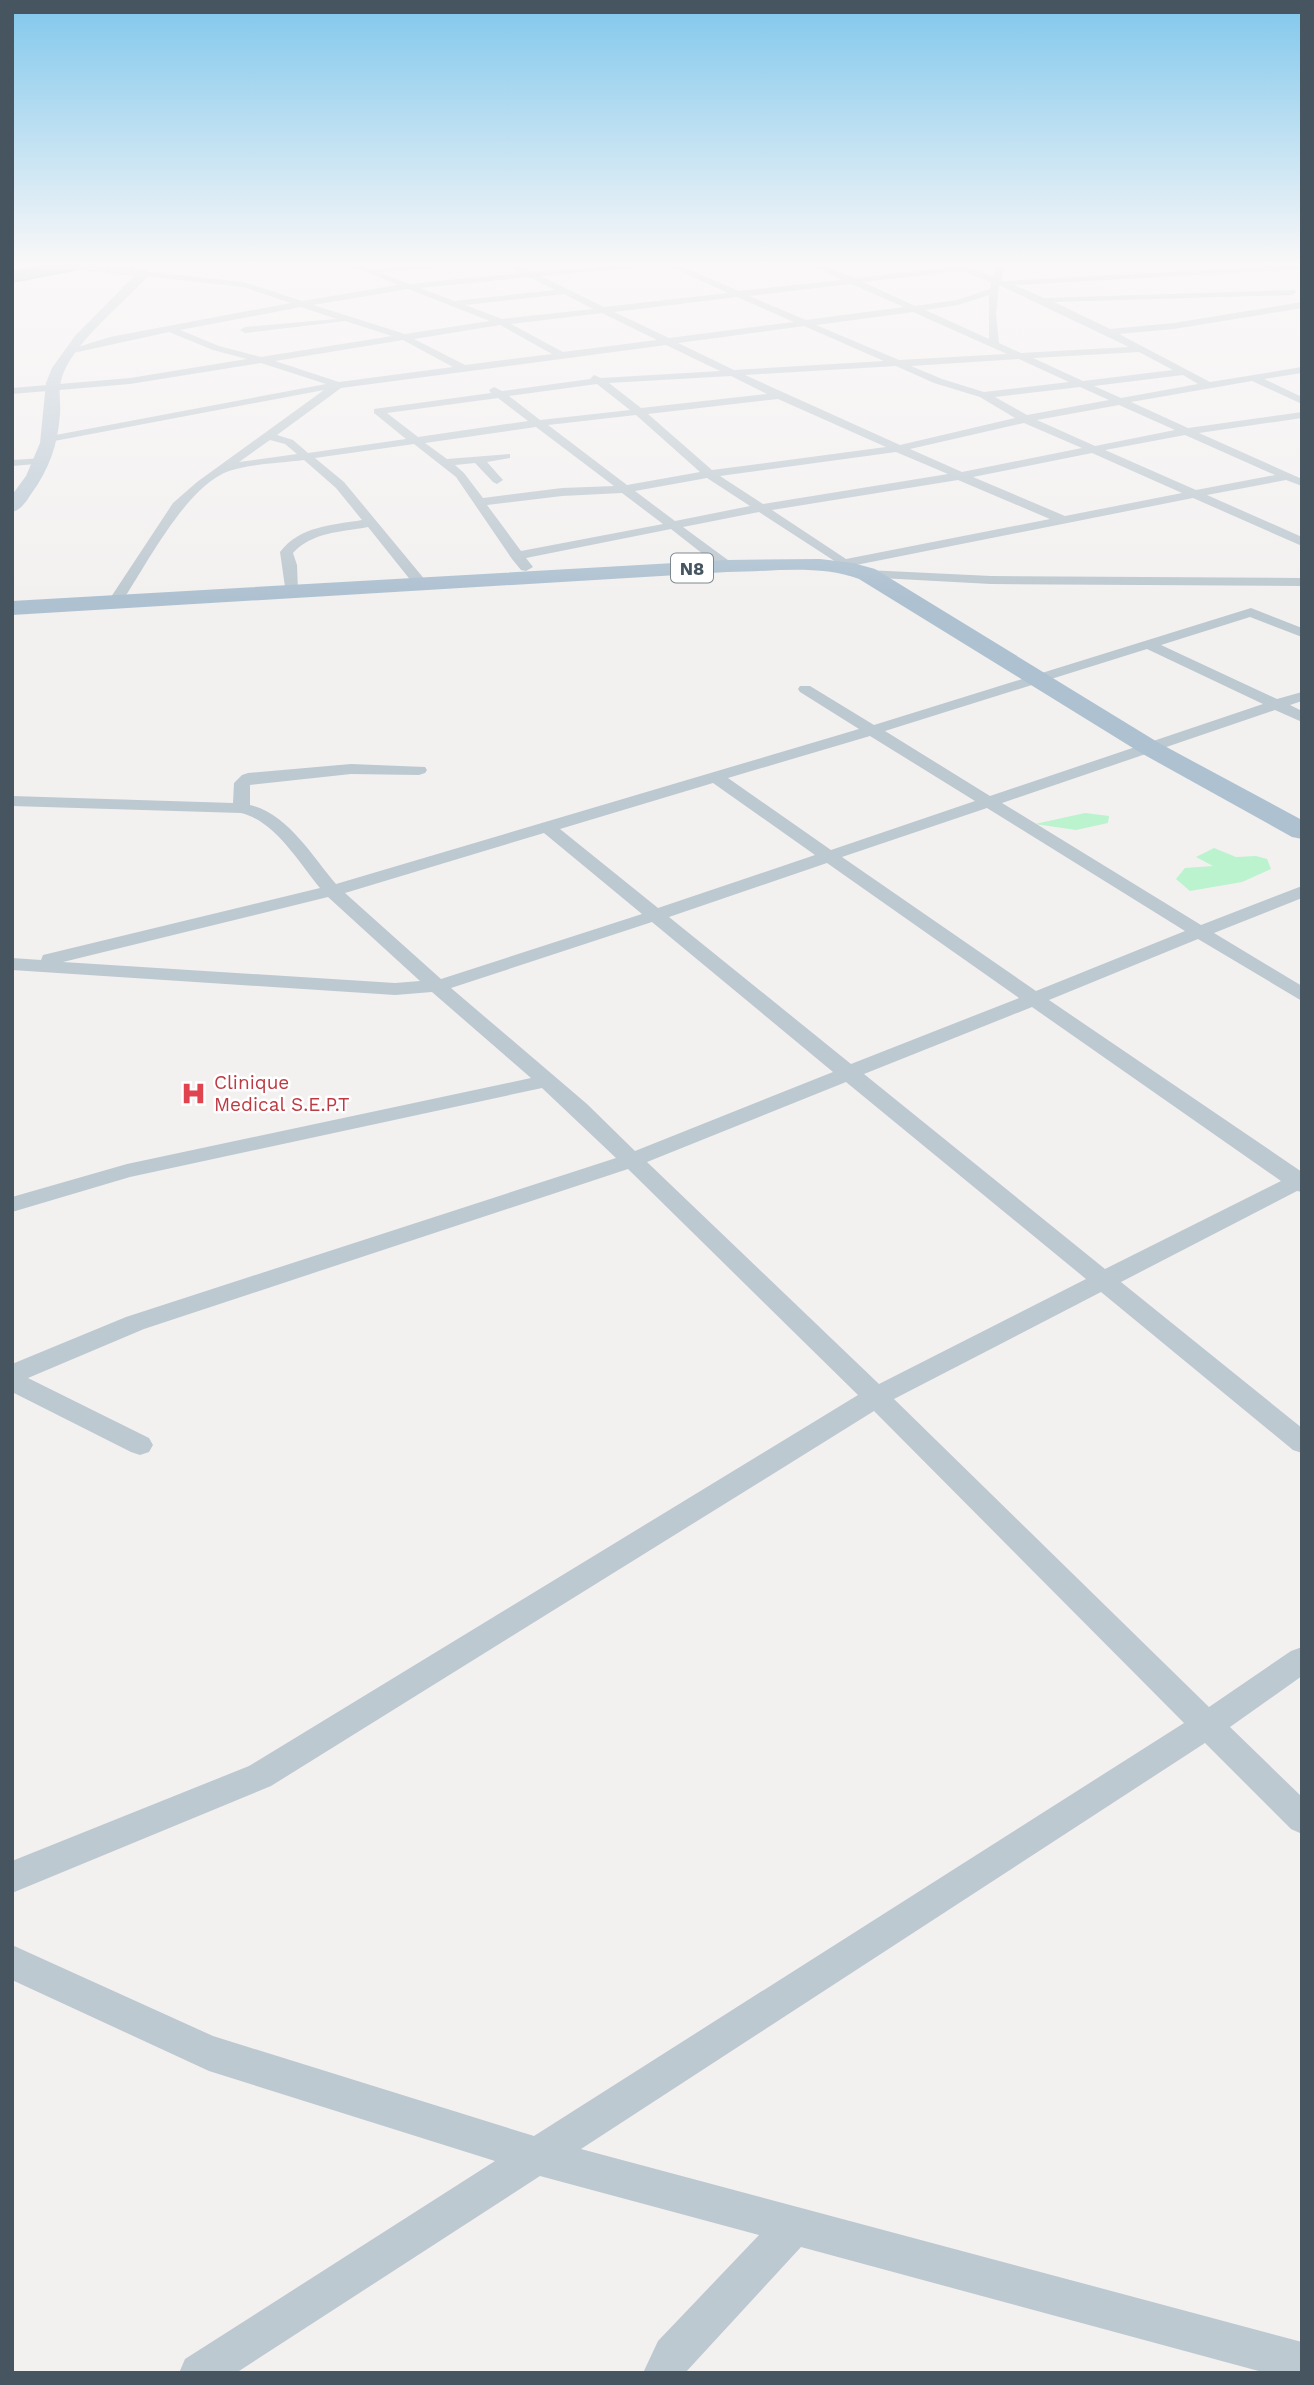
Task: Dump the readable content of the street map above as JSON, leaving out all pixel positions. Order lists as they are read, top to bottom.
{
  "streets": {
    "main road": ["N8"]
  },
  "places": {
    "hospital": ["Clinique Medical S.E.P.T"]
  }
}
